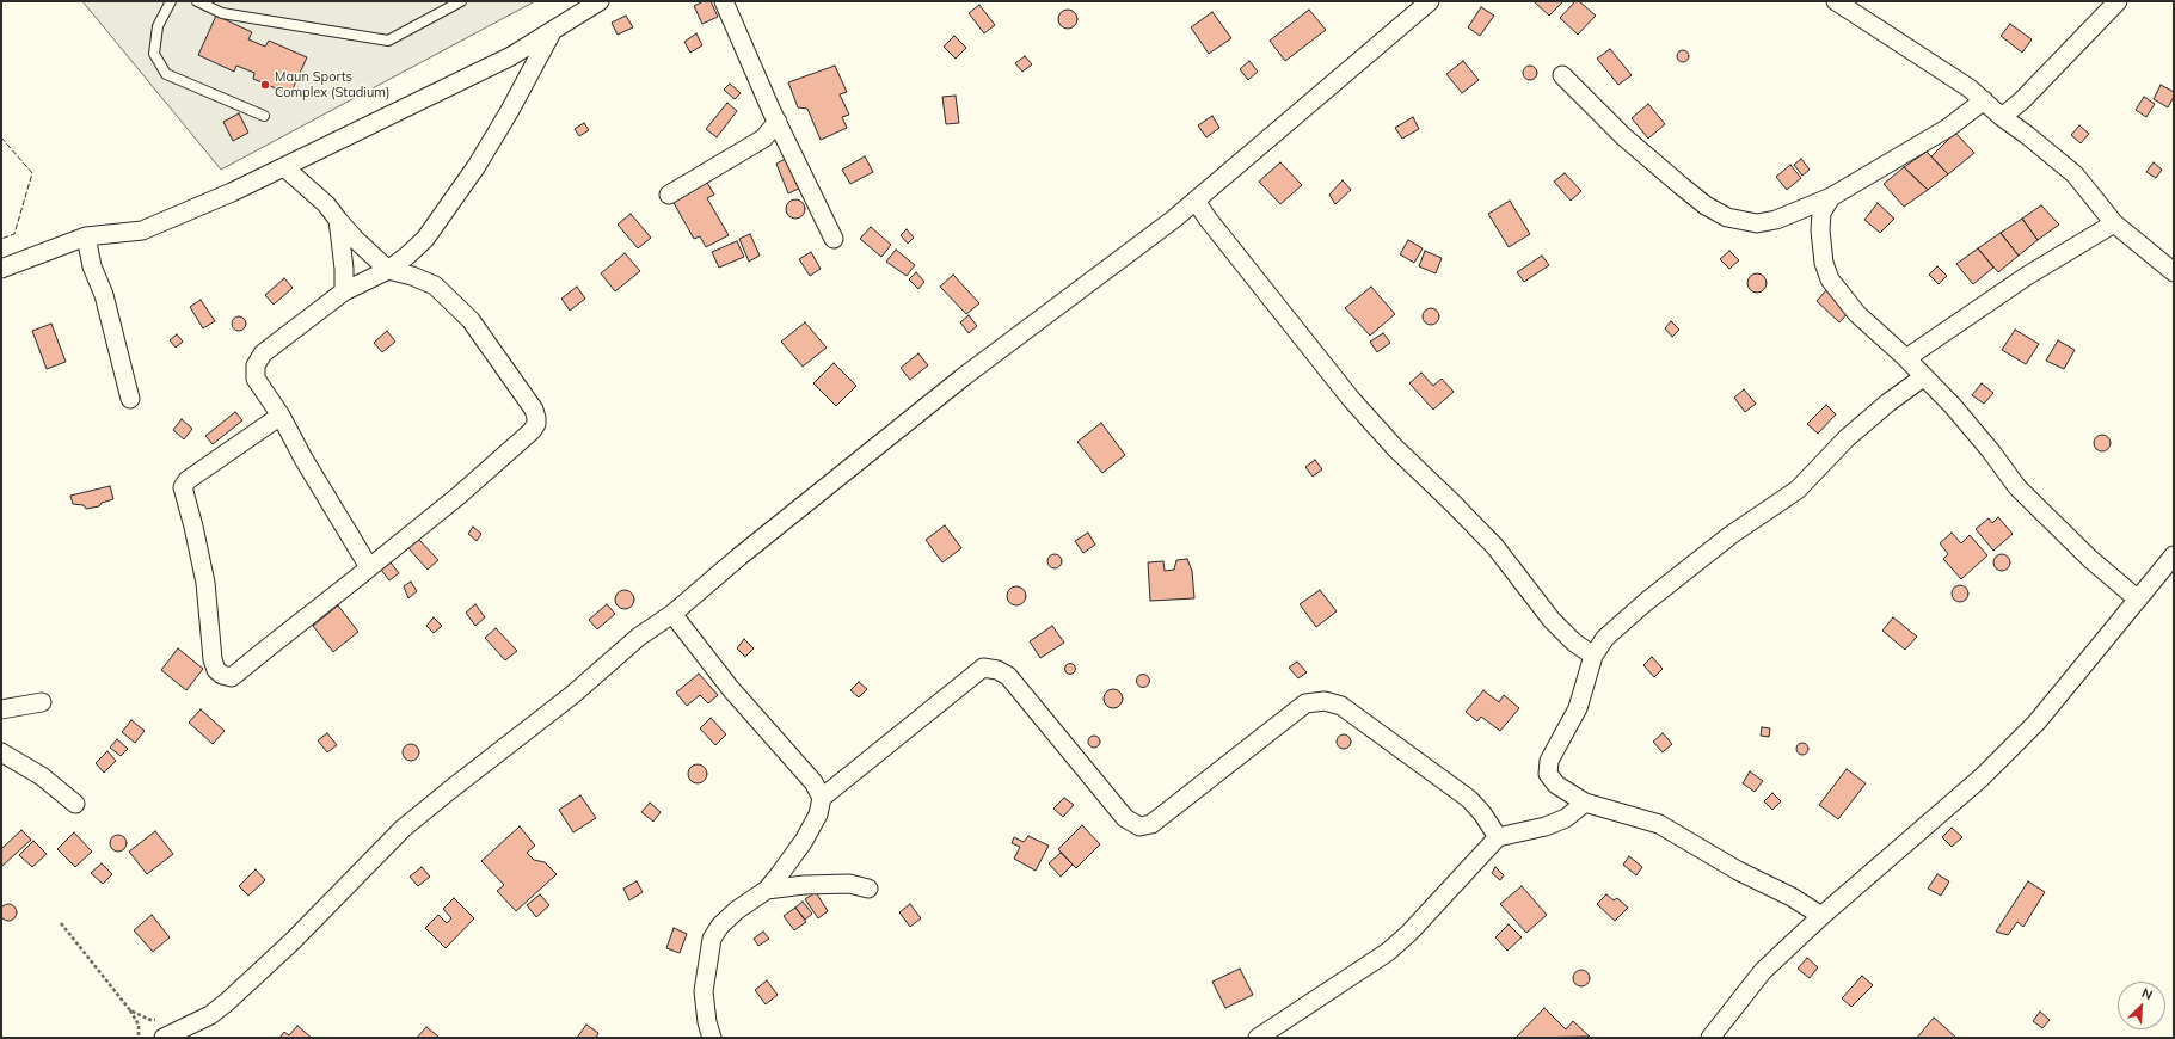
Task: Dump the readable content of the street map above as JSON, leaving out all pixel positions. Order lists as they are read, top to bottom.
{
  "places": ["Maun Sports Complex (Stadium)"],
  "north": "top right"
}
